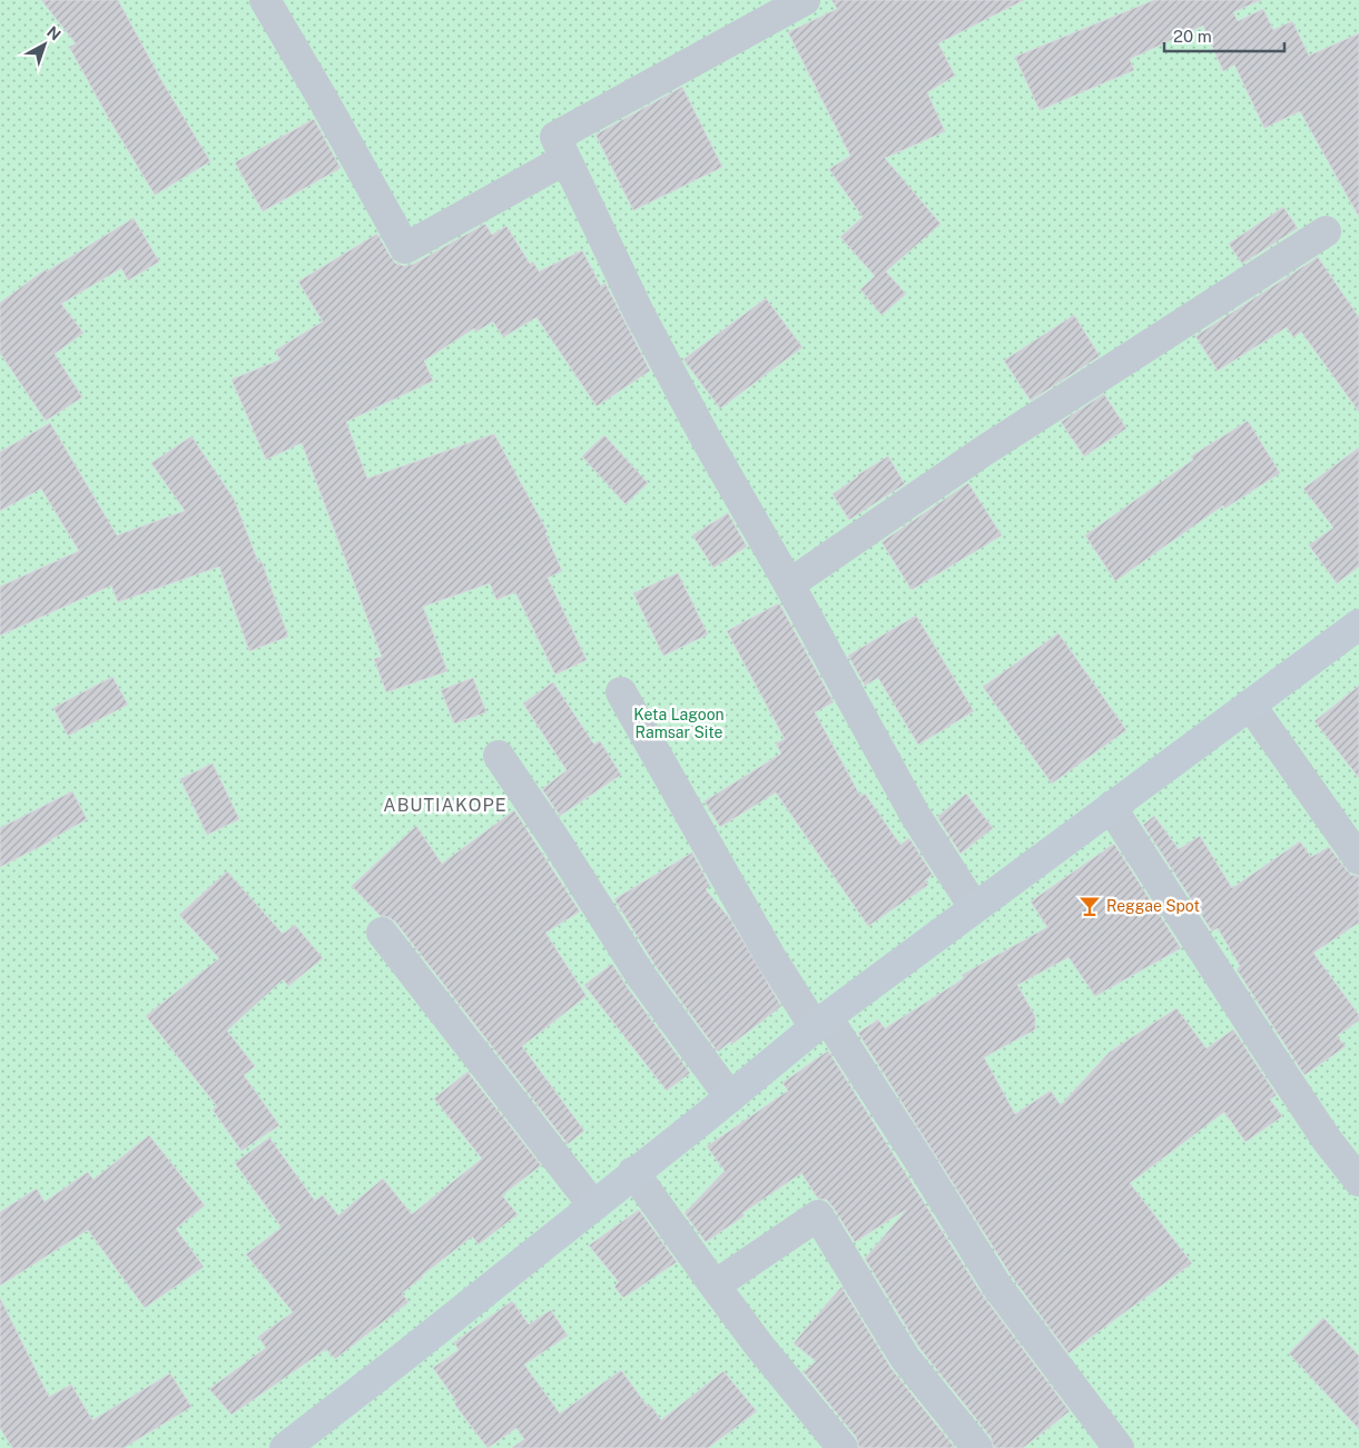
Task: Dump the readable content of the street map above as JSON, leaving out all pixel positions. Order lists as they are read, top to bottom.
{
  "districts": ["ABUTIAKOPE"],
  "parks": ["Keta Lagoon Ramsar Site"],
  "places": {
    "bar": ["Reggae Spot"]
  },
  "scale_bar": "20 m",
  "north": "top right"
}
